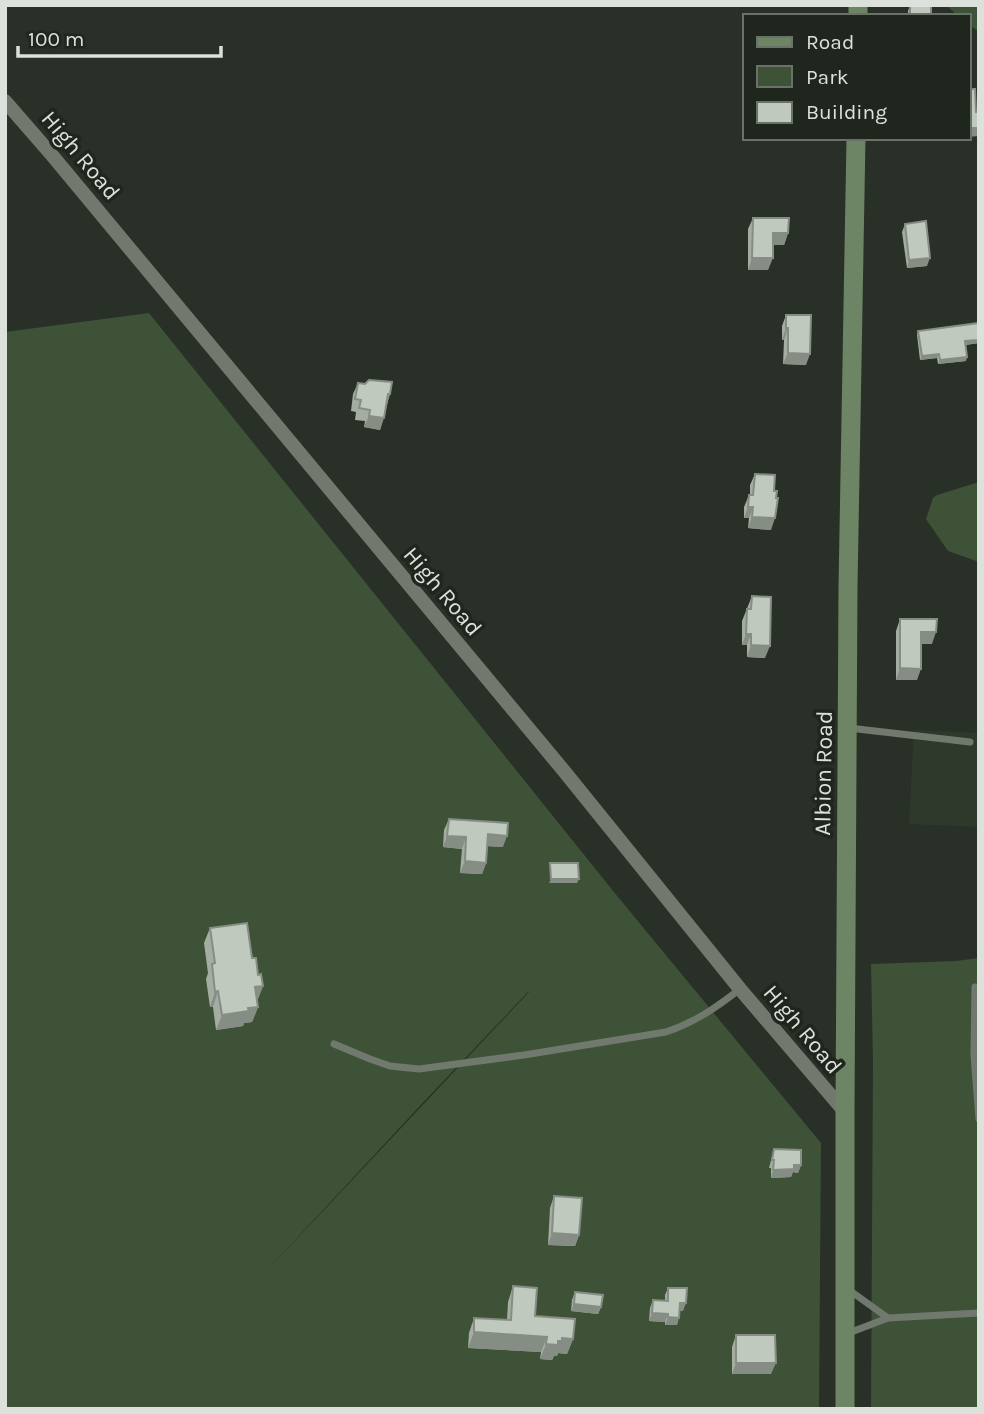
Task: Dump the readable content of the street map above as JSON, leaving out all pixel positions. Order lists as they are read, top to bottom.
{
  "streets": {
    "main road": ["Albion Road"],
    "street": ["High Road"]
  },
  "crossings": [
    ["High Road", "Albion Road"]
  ],
  "legend": ["Road", "Park", "Building"],
  "scale_bar": "100 m"
}
